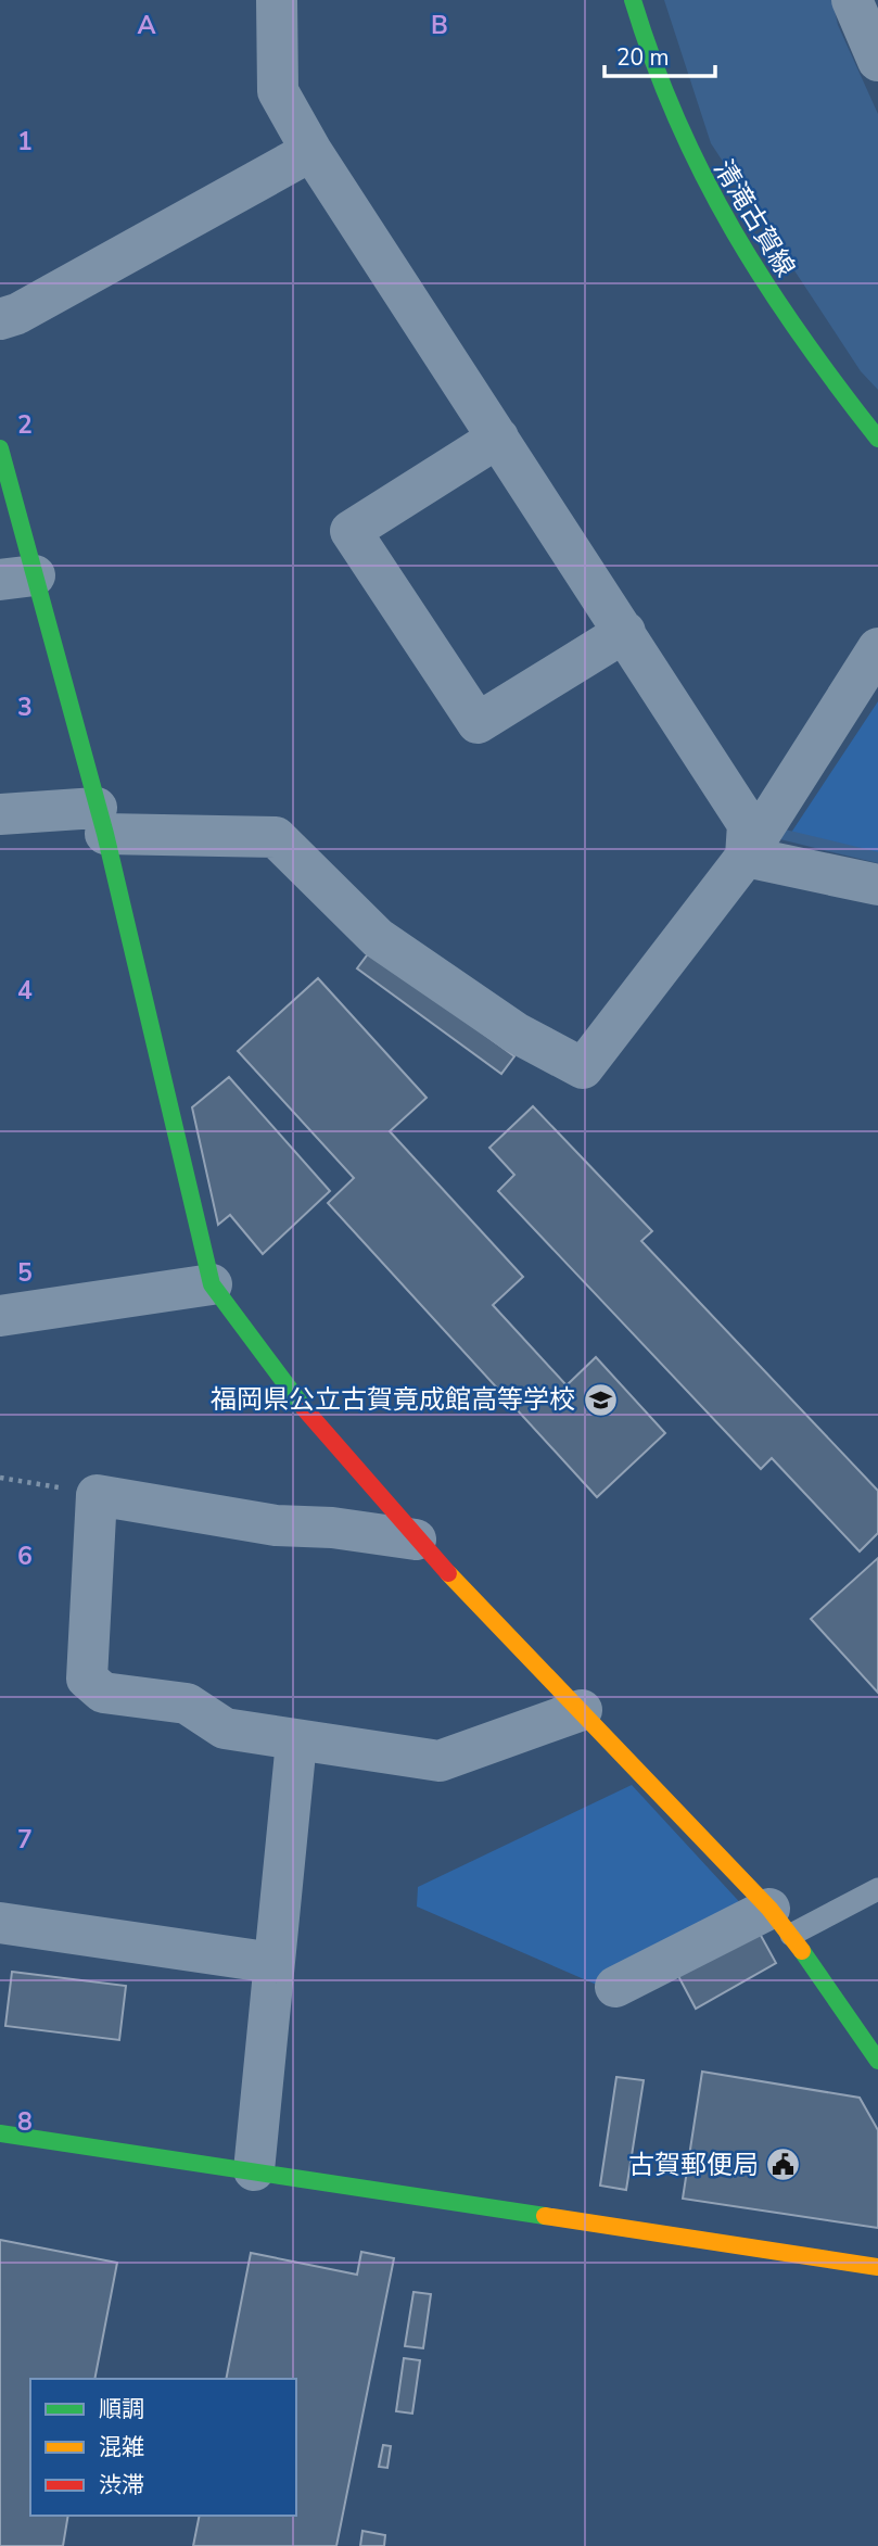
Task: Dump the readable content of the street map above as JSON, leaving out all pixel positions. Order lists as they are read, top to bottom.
{
  "streets": {
    "street": ["清滝古賀線"]
  },
  "places": {
    "school or university": ["福岡県公立古賀竟成館高等学校"],
    "public building": ["古賀郵便局"]
  },
  "legend": ["順調", "混雑", "渋滞"],
  "scale_bar": "20 m",
  "grid": {
    "columns": ["A", "B"],
    "rows": [
      "1",
      "2",
      "3",
      "4",
      "5",
      "6",
      "7",
      "8"
    ]
  }
}
